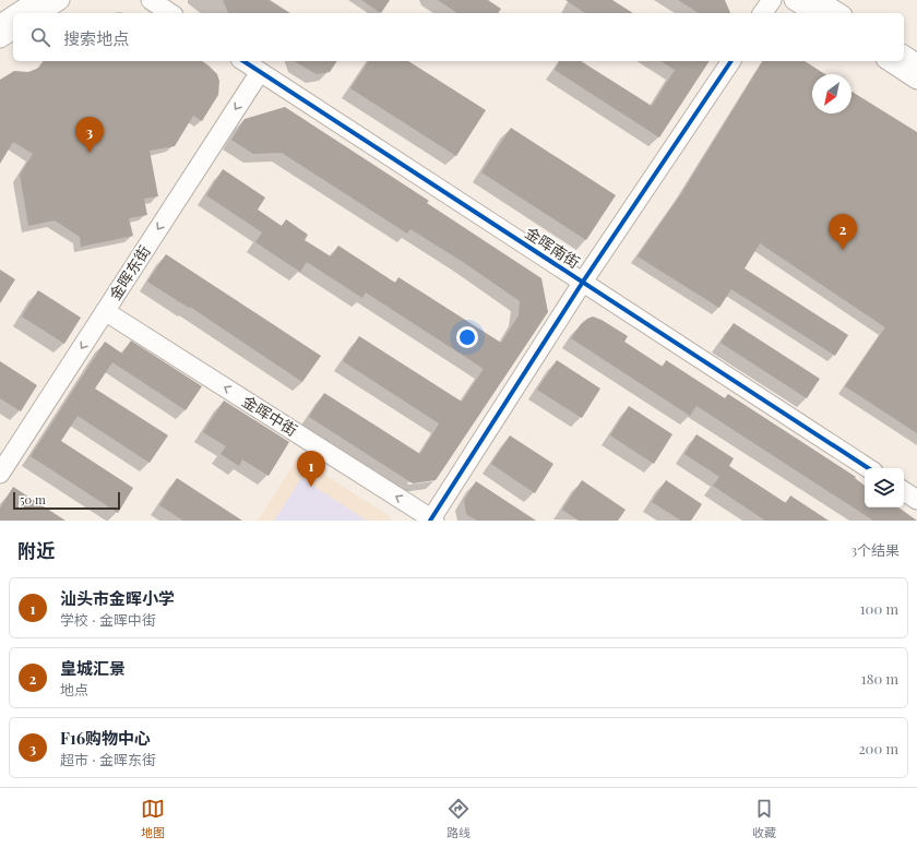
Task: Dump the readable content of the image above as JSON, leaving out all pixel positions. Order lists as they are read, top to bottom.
{
  "streets": {
    "street": ["金晖南街", "金晖东街", "金晖中街"]
  },
  "crossings": [
    ["金晖南街", "金晖东街"],
    ["金晖东街", "金晖中街"]
  ],
  "one_way": ["金晖东街", "金晖中街"],
  "scale_bar": "50 m",
  "north": "bottom left",
  "page": {
    "search": "搜索地点",
    "pins": ["3", "2", "1"],
    "scale": "50 m",
    "heading": ["附近", "3个结果"],
    "list": [
      {
        "mark": "1",
        "name": "汕头市金晖小学",
        "note": "学校 · 金晖中街",
        "value": "100 m"
      },
      {
        "mark": "2",
        "name": "皇城汇景",
        "note": "地点",
        "value": "180 m"
      },
      {
        "mark": "3",
        "name": "F16购物中心",
        "note": "超市 · 金晖东街",
        "value": "200 m"
      }
    ],
    "nav": ["地图", "路线", "收藏"]
  }
}
